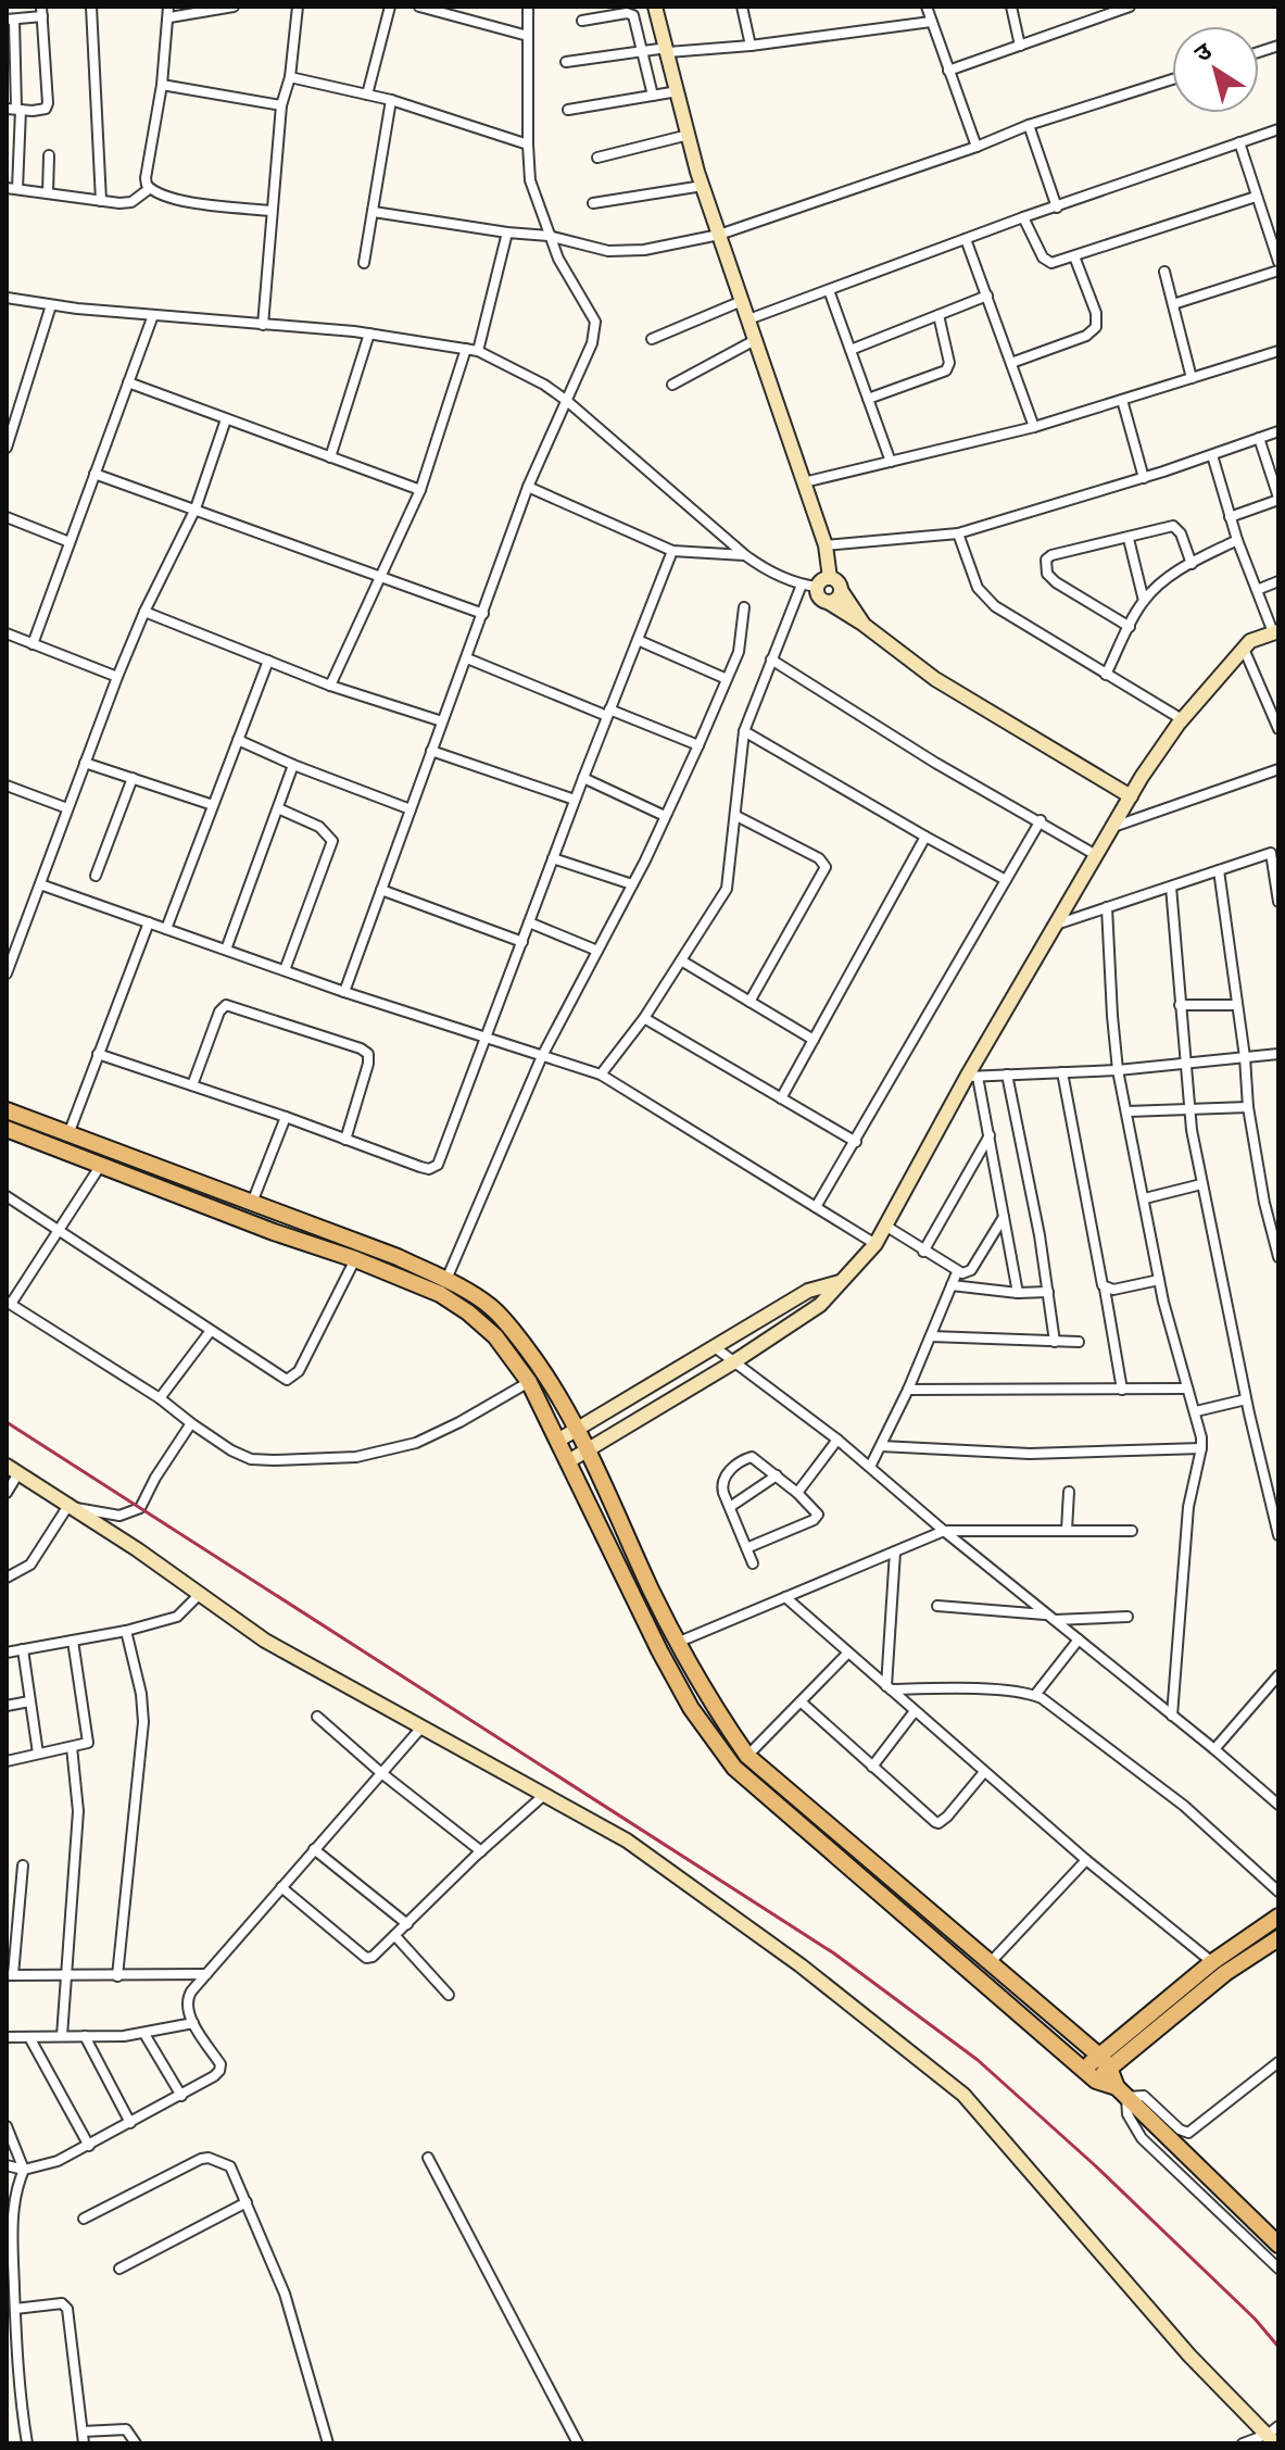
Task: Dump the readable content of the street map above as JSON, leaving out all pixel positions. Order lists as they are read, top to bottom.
{
  "north": "top left"
}
